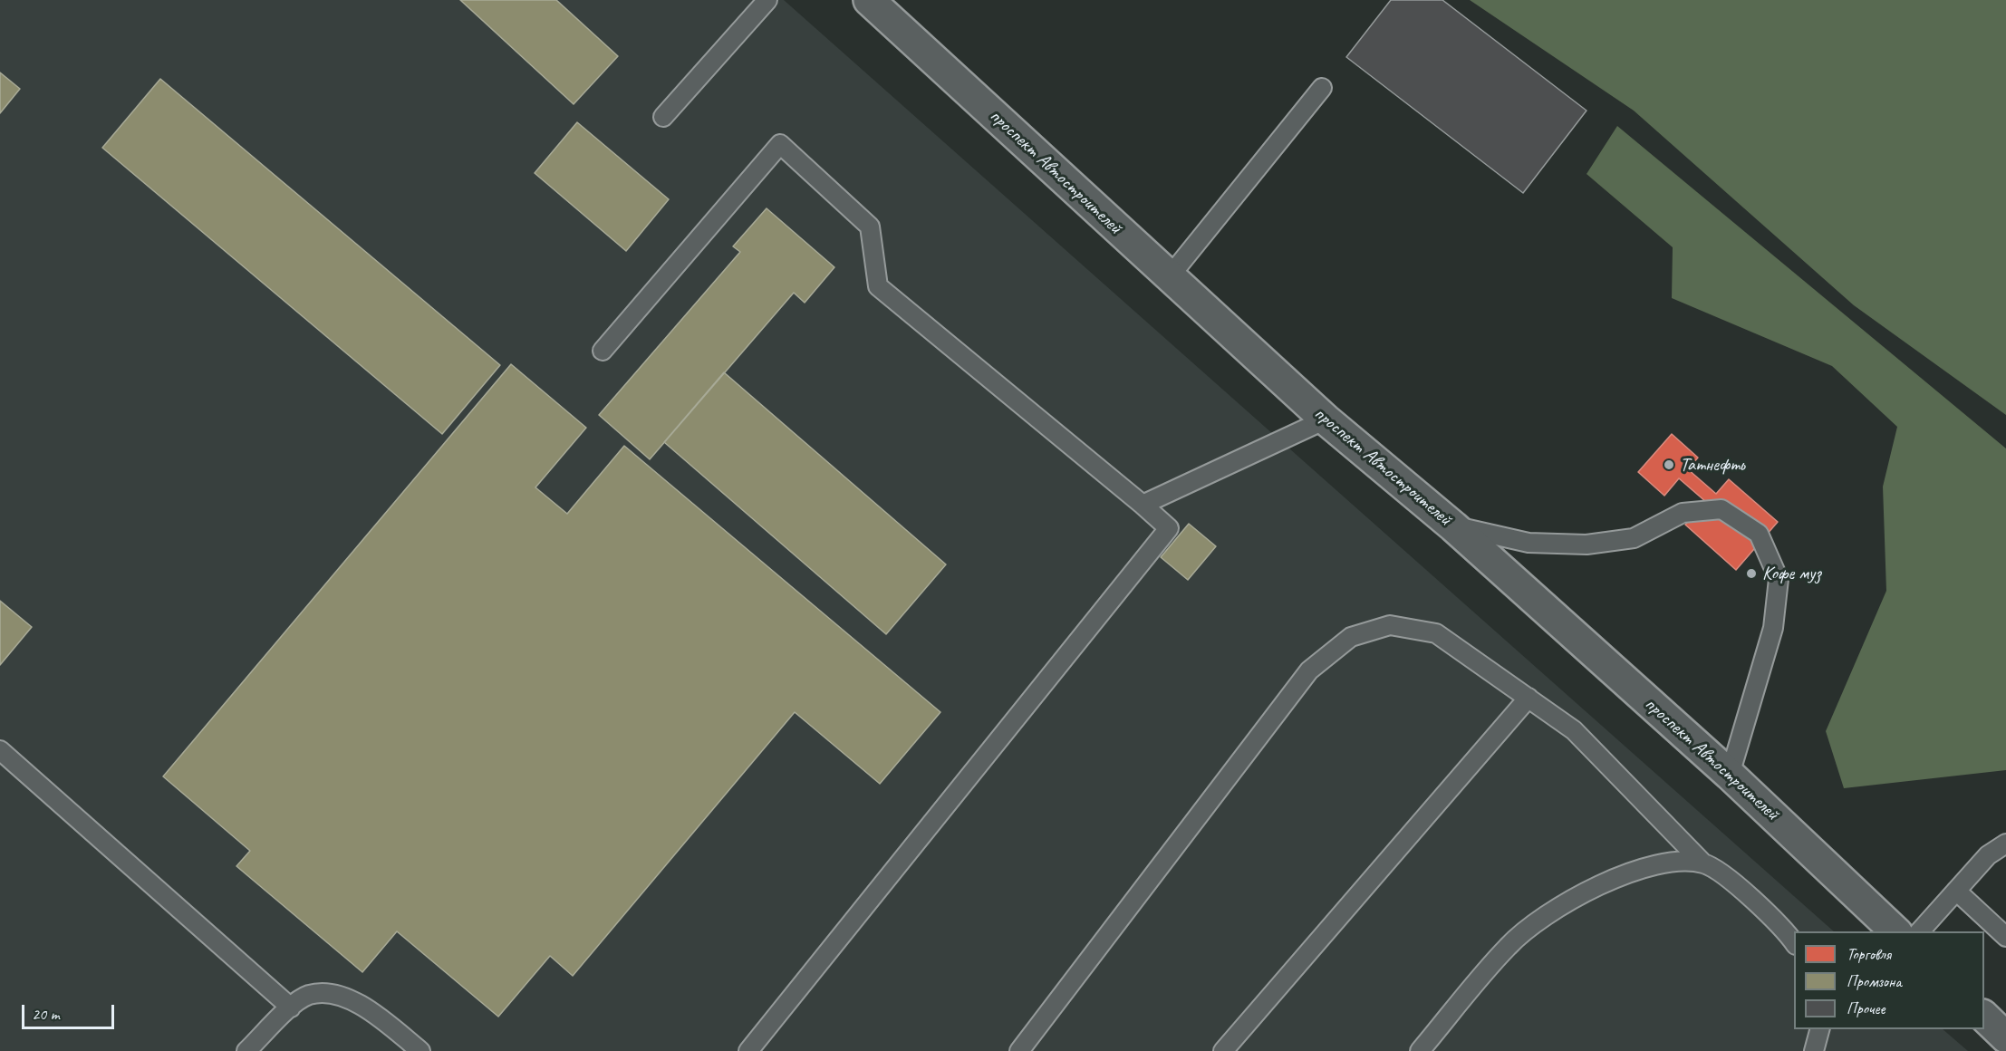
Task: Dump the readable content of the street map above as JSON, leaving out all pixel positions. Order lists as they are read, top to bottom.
{
  "streets": {
    "main road": ["проспект Автостроителей"]
  },
  "places": ["Татнефть", "Кофе муз"],
  "legend": ["Торговля", "Промзона", "Прочее"],
  "scale_bar": "20 m"
}
